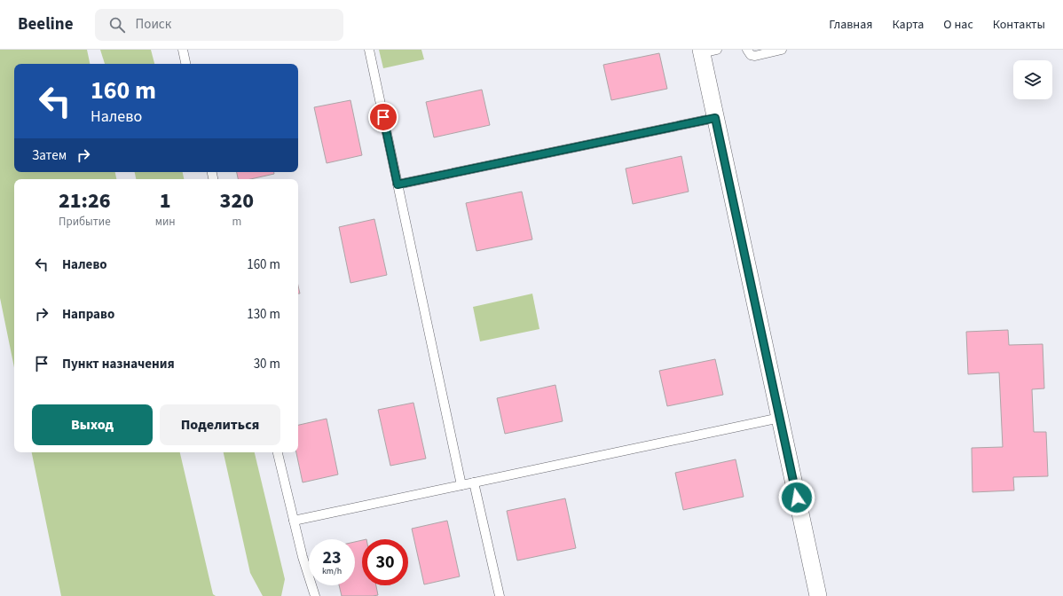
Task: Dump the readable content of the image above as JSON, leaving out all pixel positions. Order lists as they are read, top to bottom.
{
  "page": {
    "header": "Beeline",
    "search": "Поиск",
    "nav": [
      "Главная",
      "Карта",
      "О нас",
      "Контакты"
    ],
    "turn": ["160 m", "Налево"],
    "then": "Затем",
    "eta": [
      "21:26",
      "Прибытие",
      "1",
      "мин",
      "320",
      "m"
    ],
    "list": [
      {
        "name": "Налево",
        "value": "160 m"
      },
      {
        "name": "Направо",
        "value": "130 m"
      },
      {
        "name": "Пункт назначения",
        "value": "30 m"
      }
    ],
    "buttons": ["Выход", "Поделиться"],
    "speed": "23 km/h",
    "limit": "30"
  }
}
